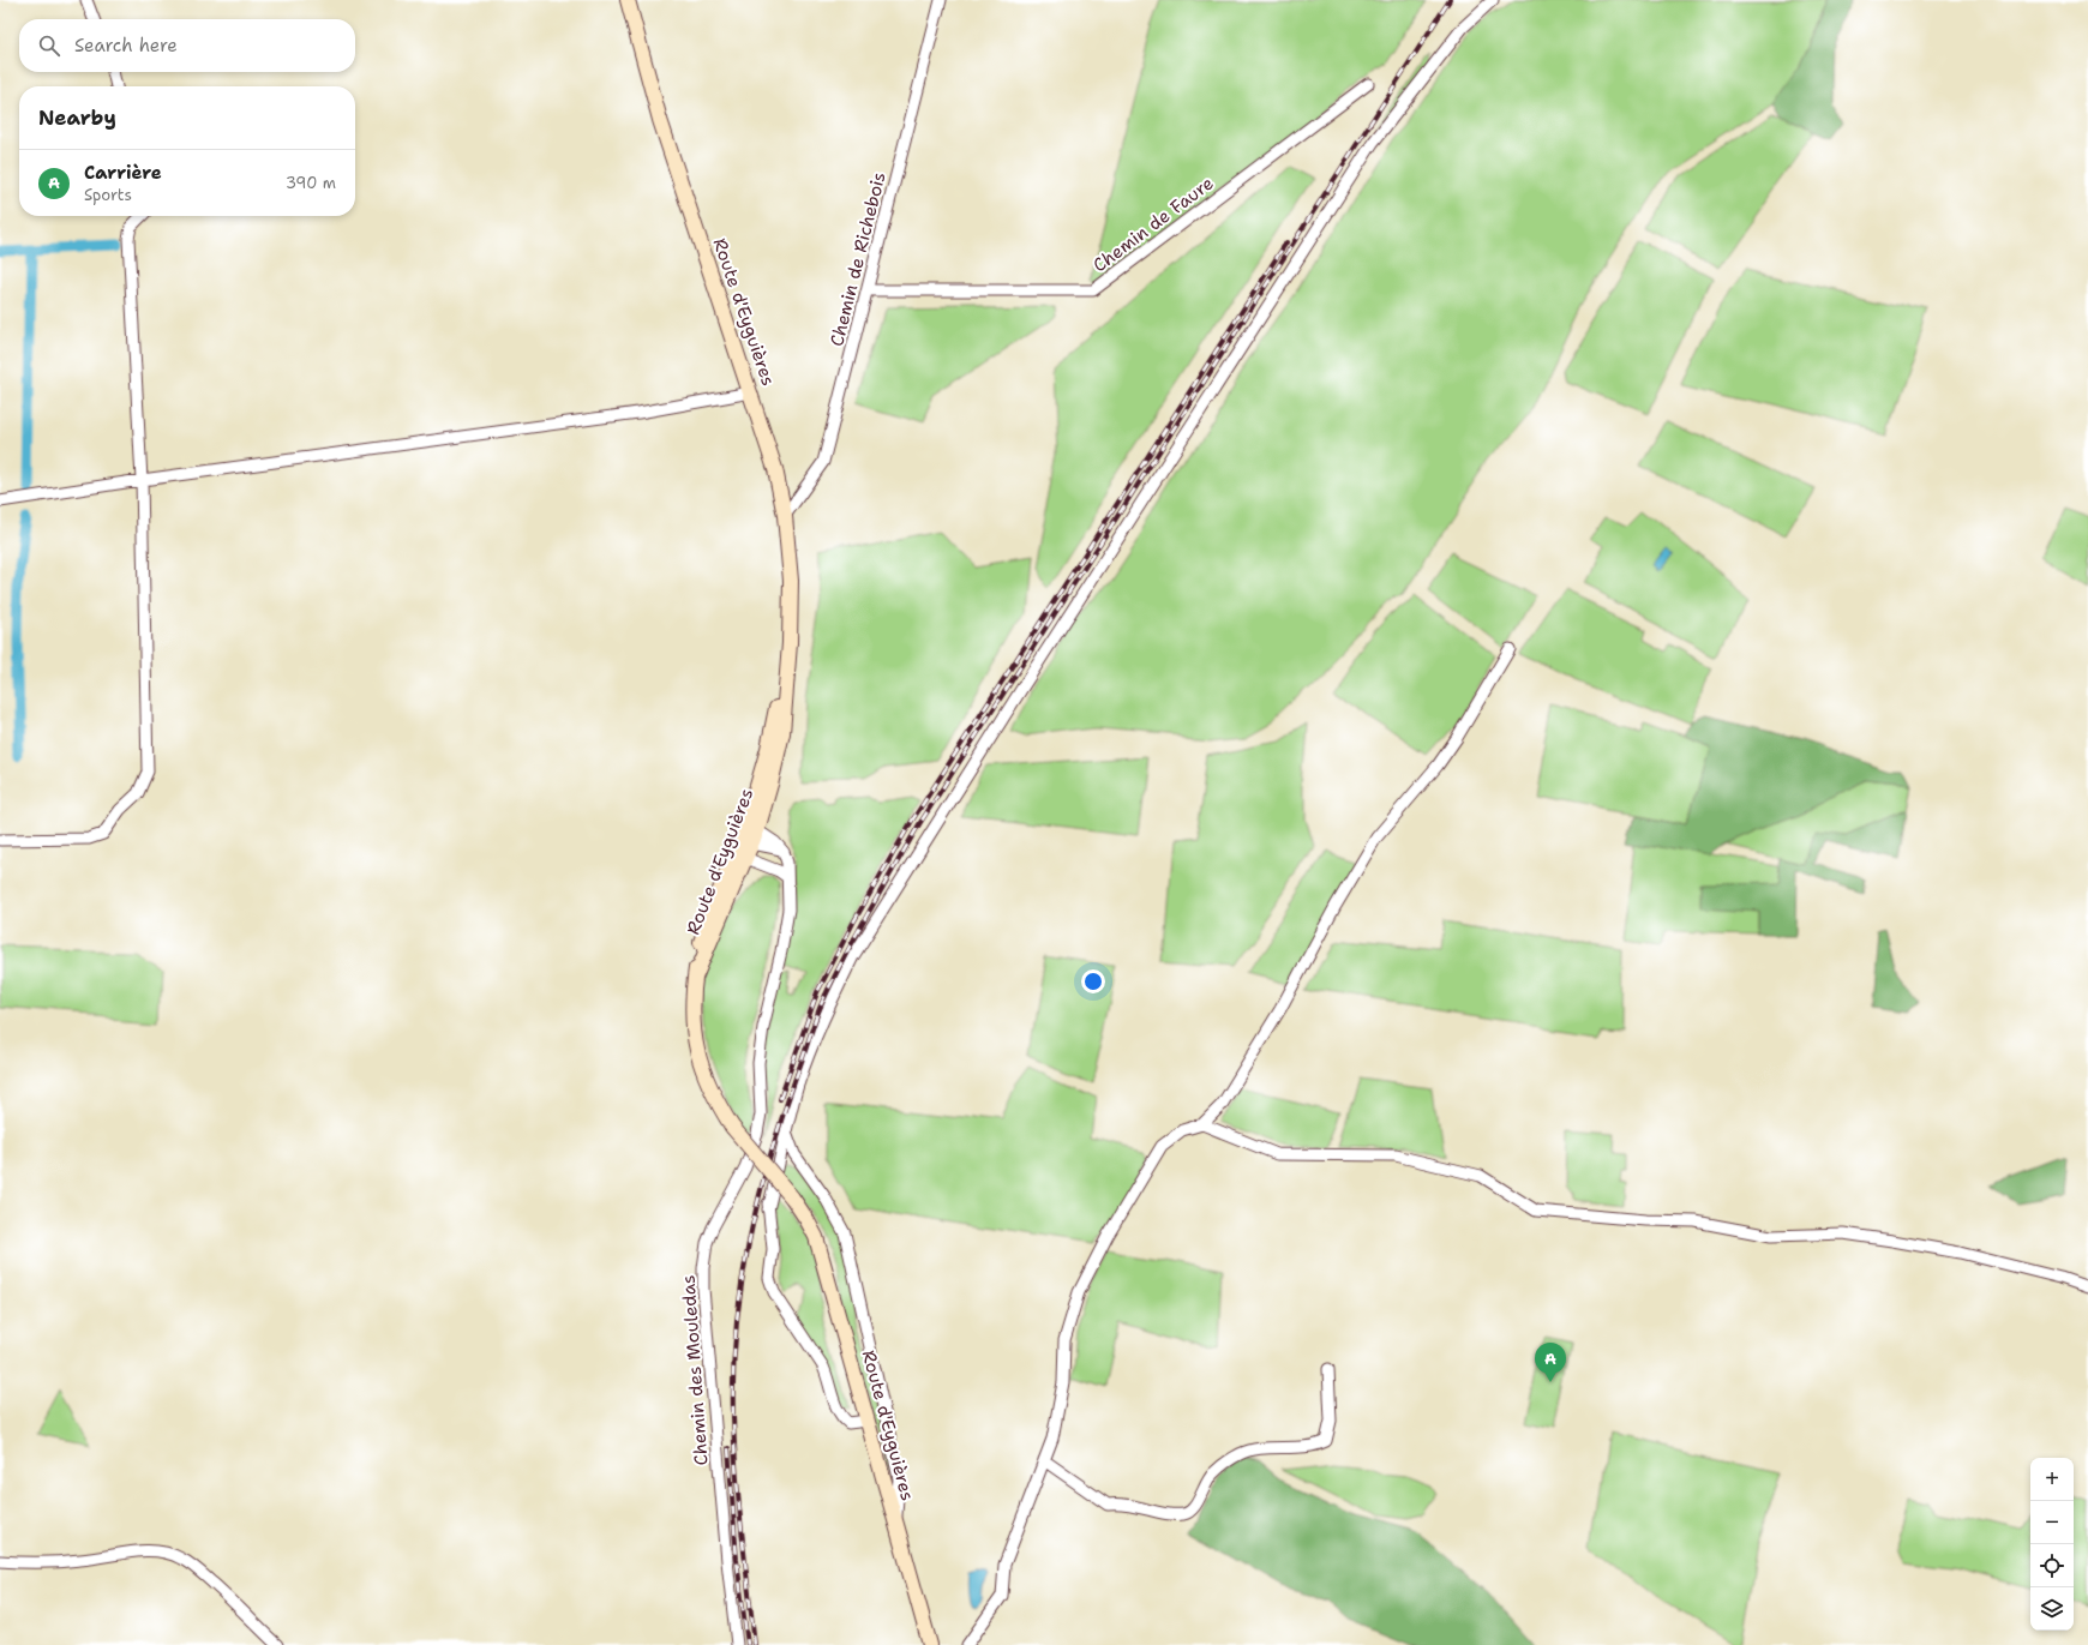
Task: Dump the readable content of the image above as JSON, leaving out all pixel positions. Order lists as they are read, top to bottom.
{
  "streets": {
    "main road": ["Route d'Eyguières"],
    "street": ["Chemin de Faure", "Chemin de Richebois", "Chemin des Mouledas"]
  },
  "crossings": [
    ["Chemin de Faure", "Chemin de Richebois"],
    ["Chemin de Richebois", "Route d'Eyguières"]
  ],
  "page": {
    "search": "Search here",
    "heading": "Nearby",
    "list": [
      {
        "mark": "A",
        "name": "Carrière",
        "note": "Sports",
        "value": "390 m"
      }
    ],
    "pins": "A",
    "map_buttons": ["+", "−"]
  }
}
